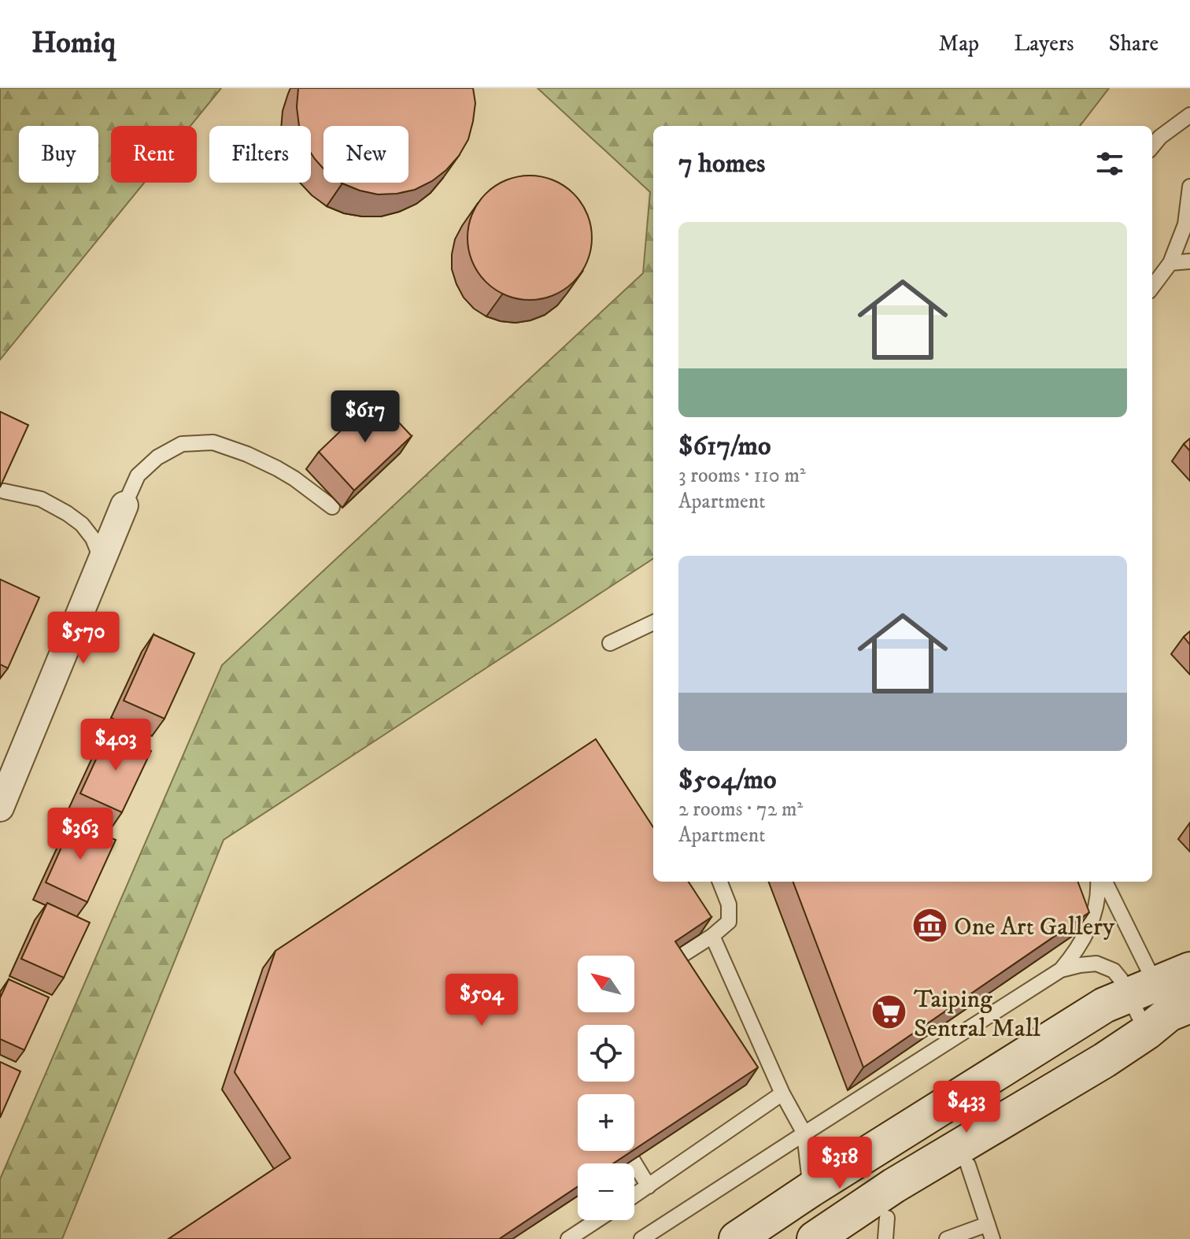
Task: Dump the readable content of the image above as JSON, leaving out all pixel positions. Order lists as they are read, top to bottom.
{
  "places": {
    "museum": ["One Art Gallery"],
    "supermarket": ["Taiping Sentral Mall"]
  },
  "north": "top left",
  "page": {
    "header": "Homiq",
    "nav": ["Map", "Layers", "Share"],
    "chip": [
      "Buy",
      "Rent",
      "Filters",
      "New"
    ],
    "heading": "7 homes",
    "list": [
      {
        "name": "$617/mo",
        "note": "3 rooms · 110 m² · Apartment"
      },
      {
        "name": "$504/mo",
        "note": "2 rooms · 72 m² · Apartment"
      }
    ],
    "price": [
      "$617",
      "$570",
      "$403",
      "$363",
      "$504",
      "$433",
      "$318"
    ],
    "map_buttons": ["+", "−"]
  }
}
